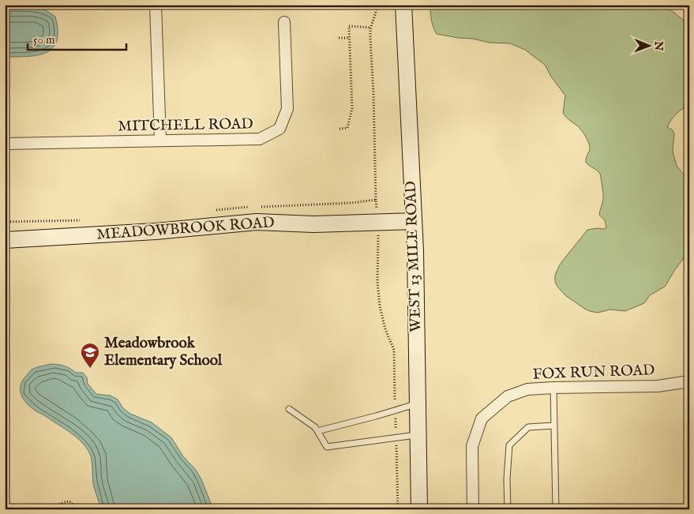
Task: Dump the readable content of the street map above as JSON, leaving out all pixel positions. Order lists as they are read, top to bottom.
{
  "streets": {
    "street": [
      "MITCHELL ROAD",
      "MEADOWBROOK ROAD",
      "WEST 13 MILE ROAD",
      "FOX RUN ROAD"
    ]
  },
  "crossings": [
    ["MEADOWBROOK ROAD", "WEST 13 MILE ROAD"]
  ],
  "places": {
    "school or university": ["Meadowbrook Elementary School"]
  },
  "scale_bar": "50 m",
  "north": "right"
}
